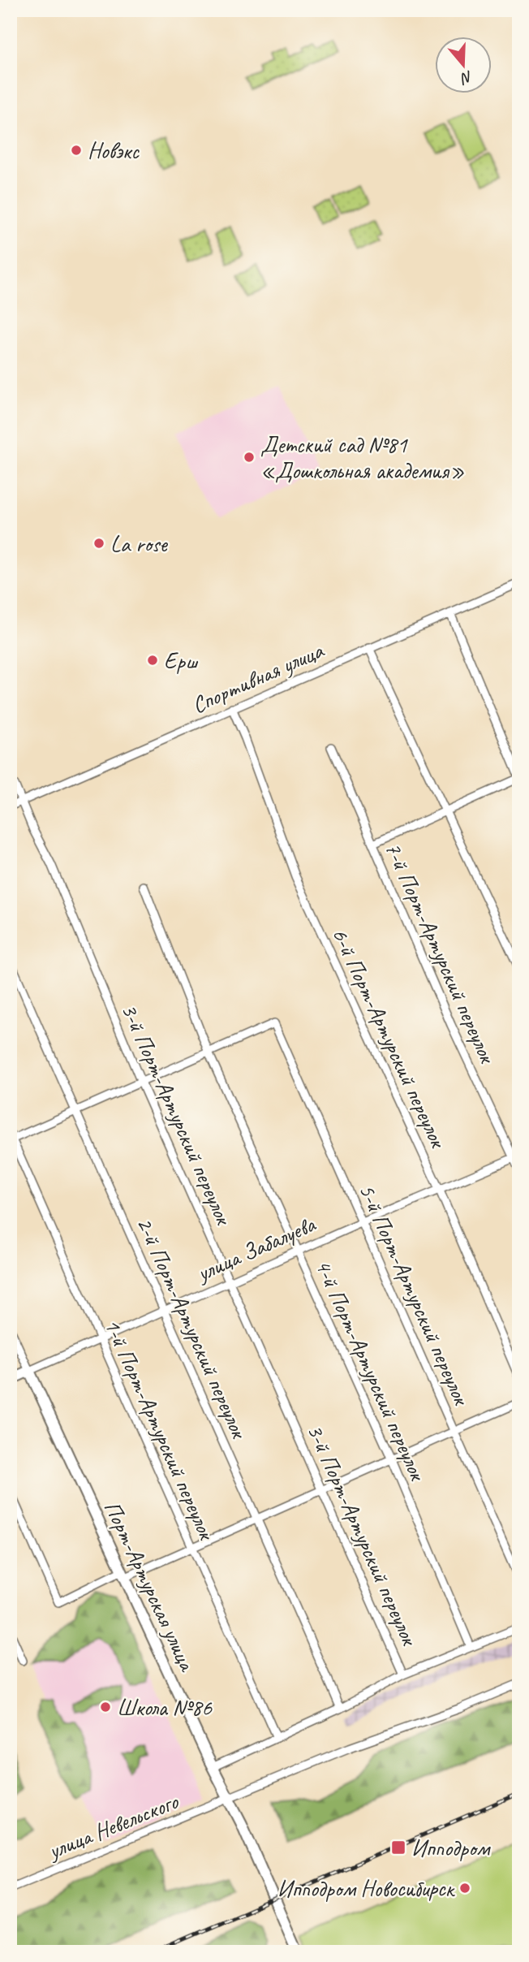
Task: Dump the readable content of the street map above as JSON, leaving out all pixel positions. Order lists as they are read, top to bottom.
{
  "streets": {
    "street": [
      "Спортивная улица",
      "7-й Порт-Артурский переулок",
      "6-й Порт-Артурский переулок",
      "3-й Порт-Артурский переулок",
      "улица Забалуева",
      "5-й Порт-Артурский переулок",
      "2-й Порт-Артурский переулок",
      "4-й Порт-Артурский переулок",
      "1-й Порт-Артурский переулок",
      "Порт-Артурская улица",
      "улица Невельского"
    ]
  },
  "crossings": [
    ["Спортивная улица", "6-й Порт-Артурский переулок"],
    ["Спортивная улица", "3-й Порт-Артурский переулок"],
    ["7-й Порт-Артурский переулок", "улица Забалуева"],
    ["6-й Порт-Артурский переулок", "улица Забалуева"],
    ["3-й Порт-Артурский переулок", "улица Забалуева"],
    ["улица Забалуева", "5-й Порт-Артурский переулок"],
    ["улица Забалуева", "2-й Порт-Артурский переулок"],
    ["улица Забалуева", "4-й Порт-Артурский переулок"],
    ["улица Забалуева", "1-й Порт-Артурский переулок"],
    ["улица Забалуева", "Порт-Артурская улица"],
    ["5-й Порт-Артурский переулок", "4-й Порт-Артурский переулок"],
    ["Порт-Артурская улица", "улица Невельского"]
  ],
  "places": {
    "other": [
      "Новэкс",
      "Детский сад №81 «Дошкольная академия»",
      "La rose",
      "Ерш",
      "Школа №86",
      "Ипподром Новосибирск"
    ],
    "transit": ["Ипподром"]
  },
  "north": "bottom"
}
